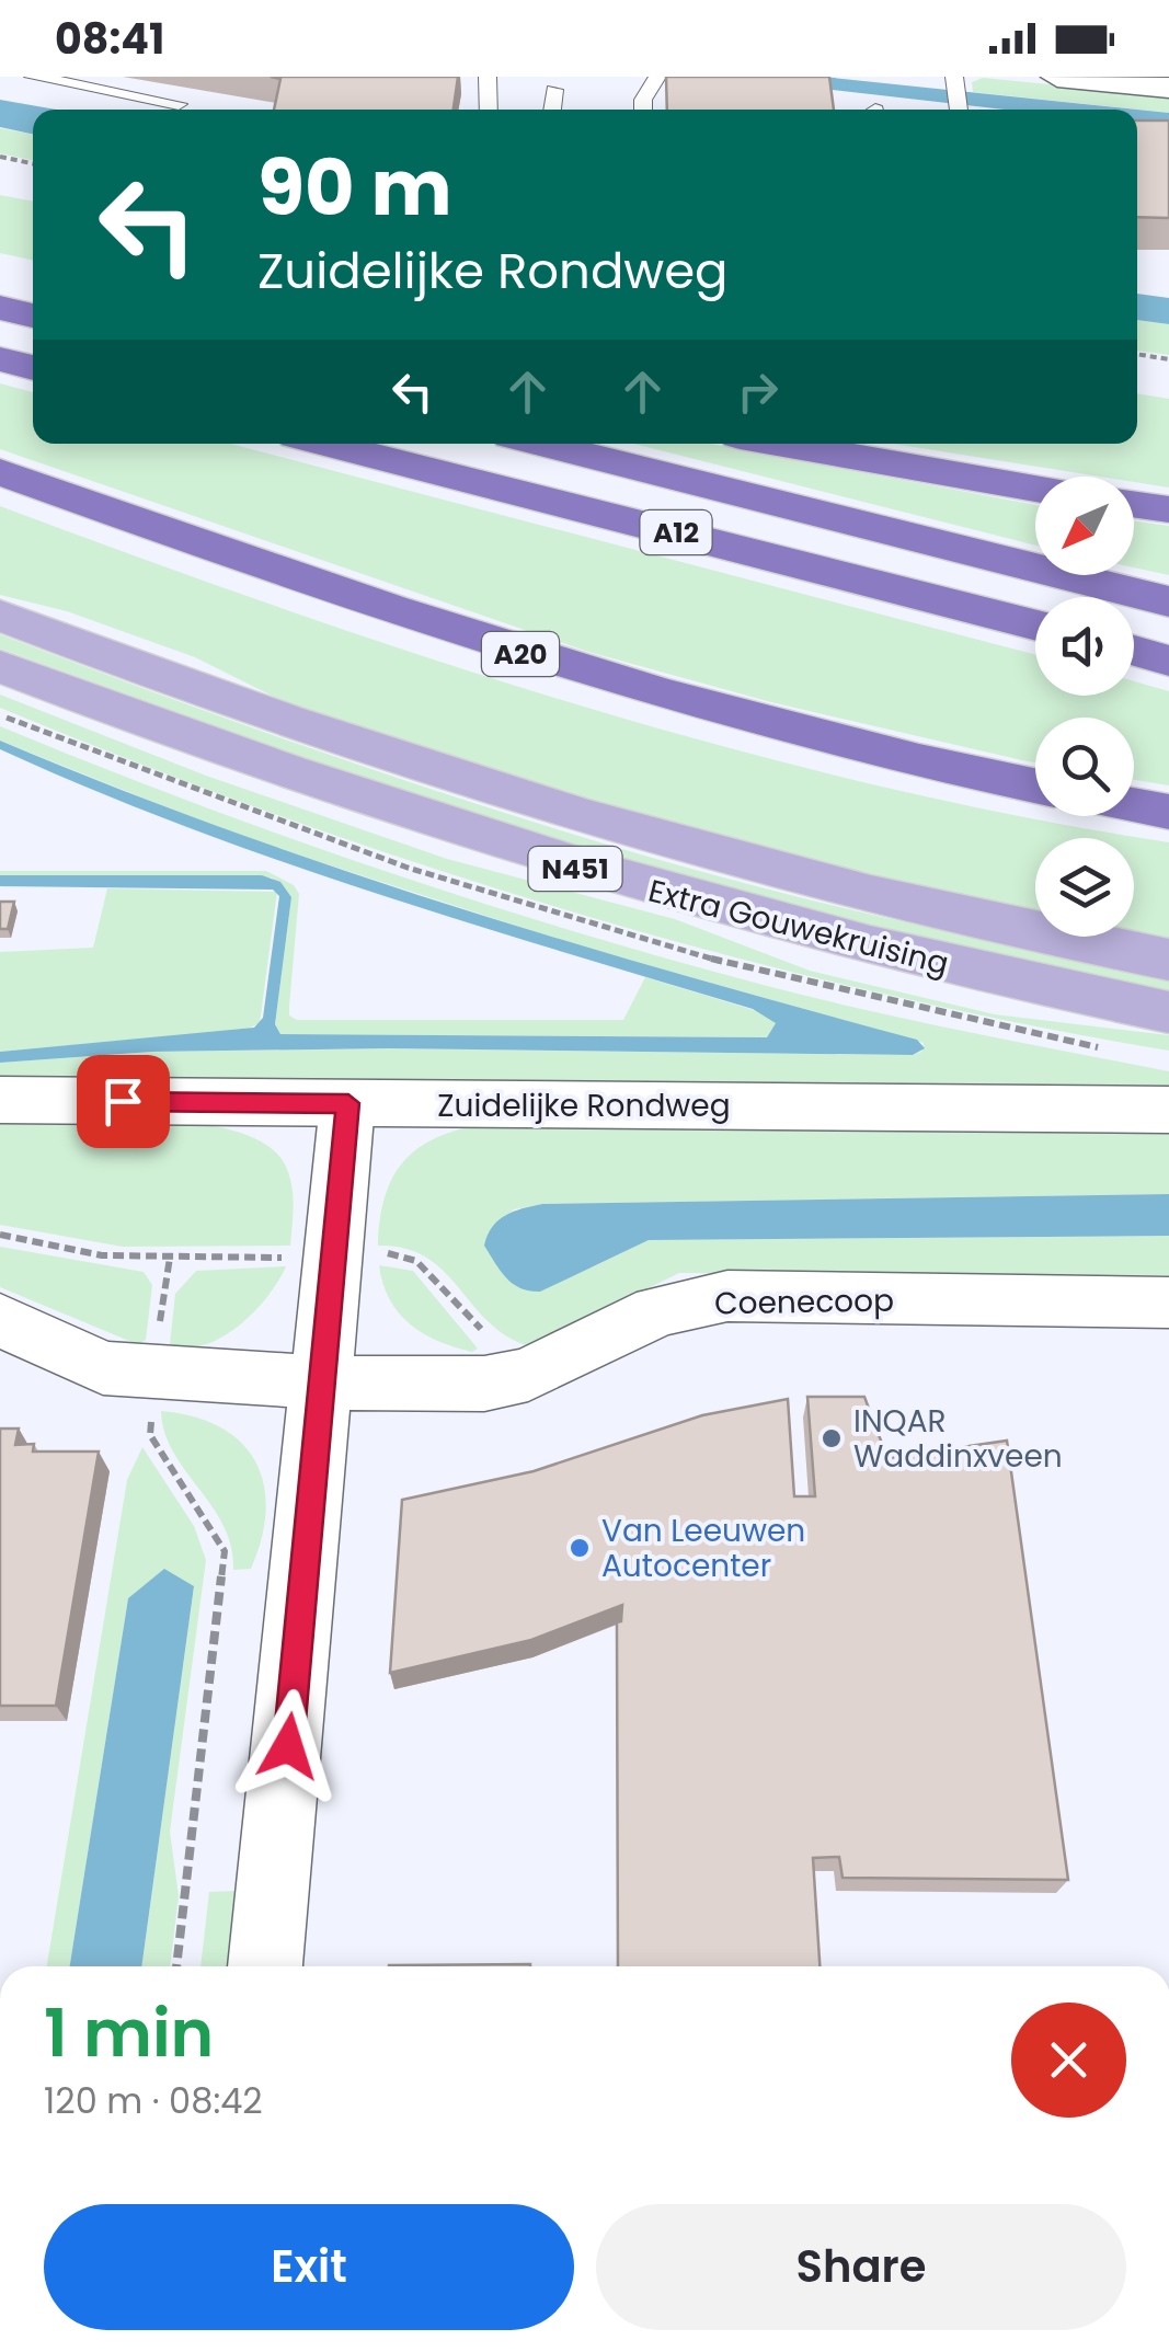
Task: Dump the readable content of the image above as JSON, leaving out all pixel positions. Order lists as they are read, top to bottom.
{
  "streets": {
    "highway": ["A12", "A20"],
    "main road": ["N451", "Extra Gouwekruising", "Zuidelijke Rondweg"],
    "street": ["Coenecoop"]
  },
  "places": ["INQAR Waddinxveen", "Van Leeuwen Autocenter"],
  "north": "bottom left",
  "page": {
    "status": "08:41",
    "turn": ["90 m", "Zuidelijke Rondweg"],
    "heading": ["1 min", "120 m · 08:42"],
    "buttons": ["Exit", "Share"]
  }
}
